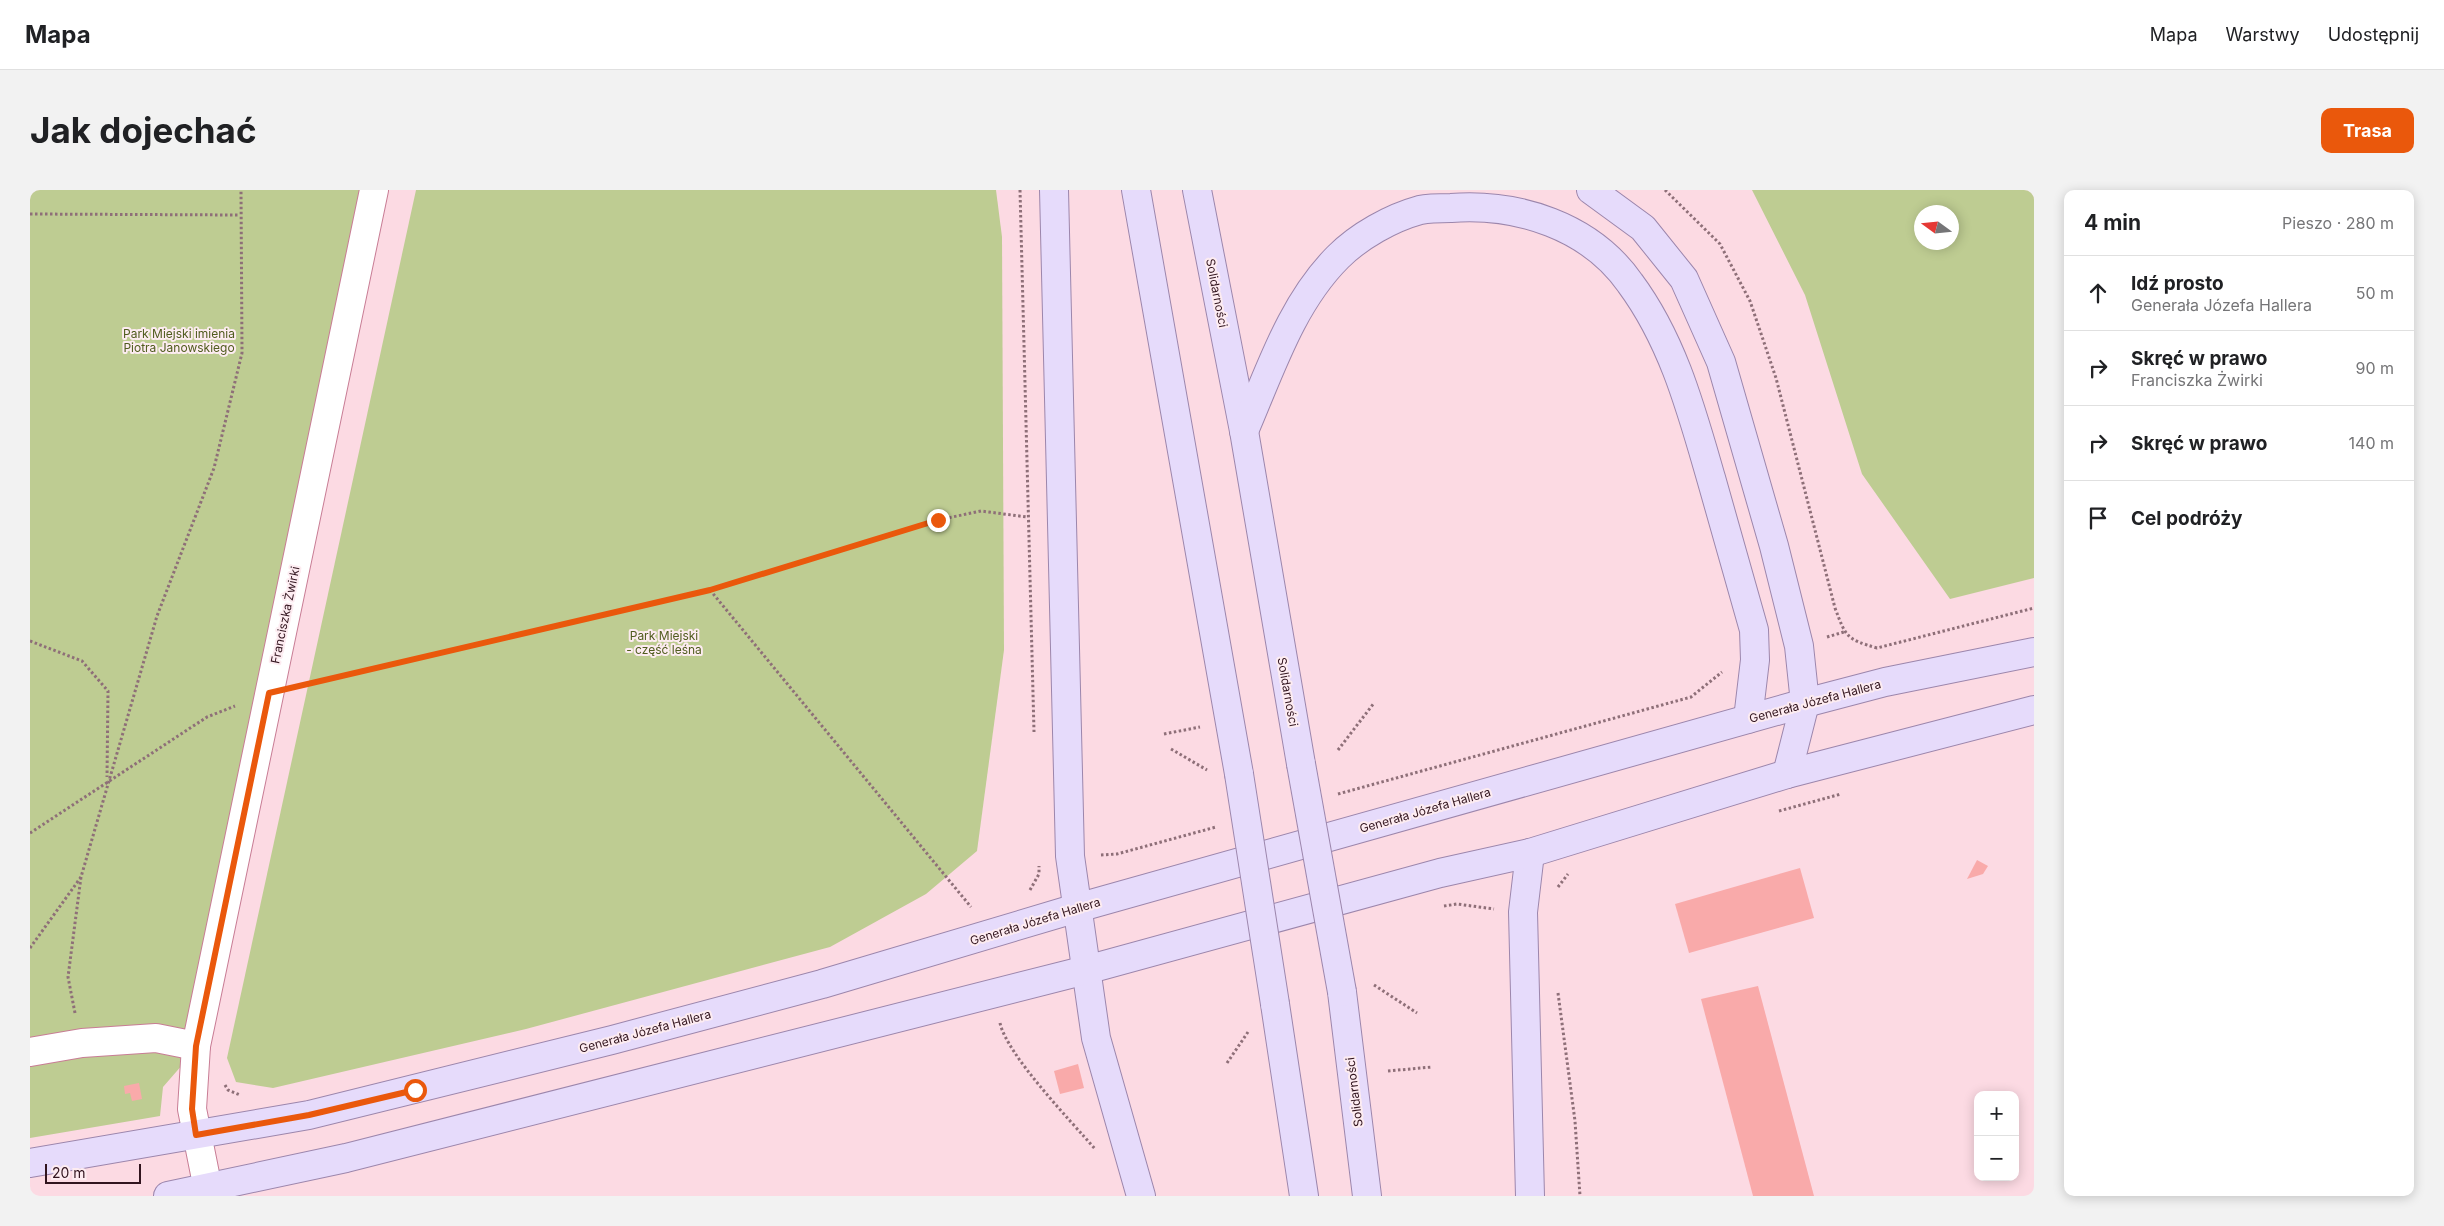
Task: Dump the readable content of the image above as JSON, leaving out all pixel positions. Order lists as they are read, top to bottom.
{
  "streets": {
    "main road": ["Solidarności", "Generała Józefa Hallera"],
    "street": ["Franciszka Żwirki"]
  },
  "crossings": [
    ["Franciszka Żwirki", "Generała Józefa Hallera"]
  ],
  "parks": ["Park Miejski imienia Piotra Janowskiego", "Park Miejski - część leśna"],
  "scale_bar": "20 m",
  "north": "left",
  "page": {
    "header": "Mapa",
    "nav": ["Mapa", "Warstwy", "Udostępnij"],
    "buttons": "Trasa",
    "title": "Jak dojechać",
    "heading": ["4 min", "Pieszo · 280 m"],
    "list": [
      ["Idź prosto", "Generała Józefa Hallera", "50 m"],
      ["Skręć w prawo", "Franciszka Żwirki", "90 m"],
      ["Skręć w prawo", "140 m"],
      "Cel podróży"
    ],
    "map_buttons": ["+", "−"],
    "scale": "20 m"
  }
}
